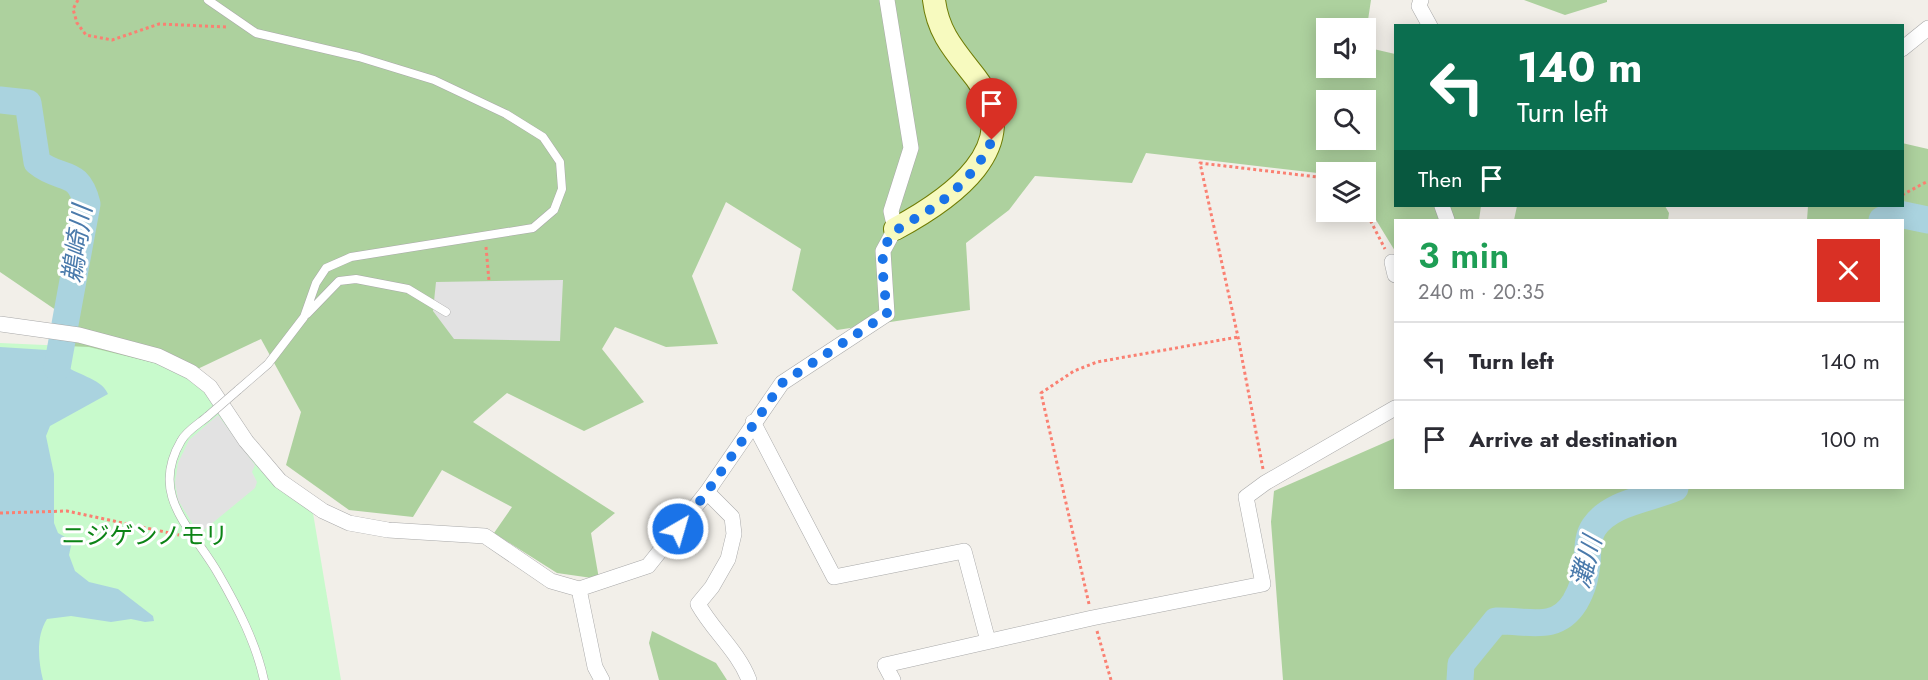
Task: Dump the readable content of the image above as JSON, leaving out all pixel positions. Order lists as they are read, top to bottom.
{
  "water": ["鵜崎川", "灘川"],
  "parks": ["ニジゲンノモリ"],
  "page": {
    "turn": ["140 m", "Turn left"],
    "then": "Then",
    "heading": ["3 min", "240 m · 20:35"],
    "list": [
      {
        "name": "Turn left",
        "value": "140 m"
      },
      {
        "name": "Arrive at destination",
        "value": "100 m"
      }
    ]
  }
}
